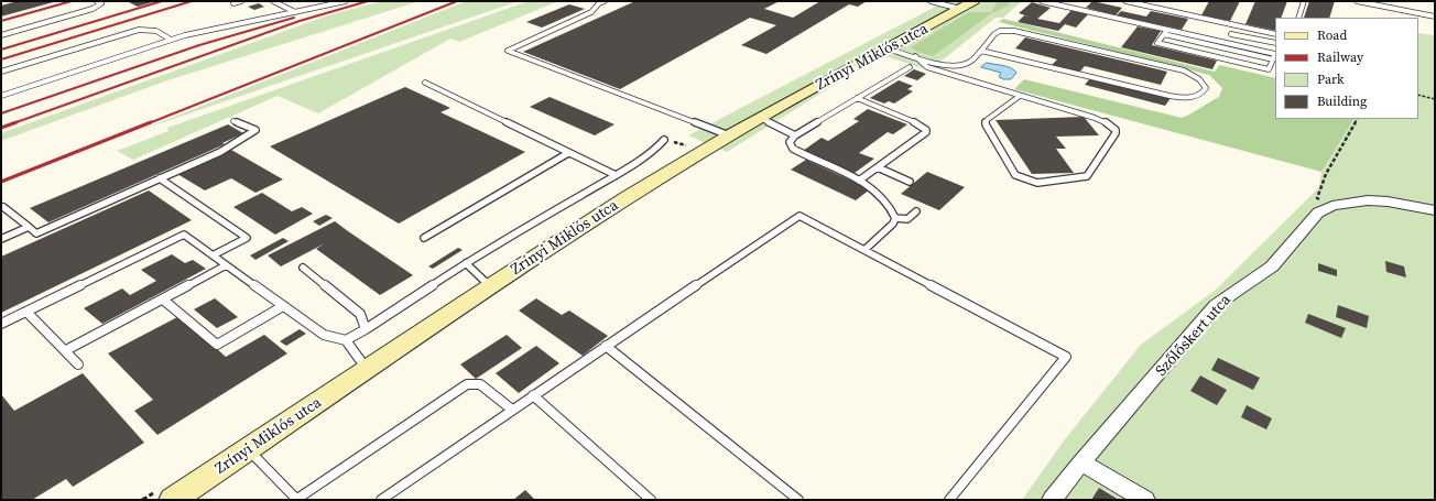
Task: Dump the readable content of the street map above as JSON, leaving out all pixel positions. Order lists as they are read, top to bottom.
{
  "streets": {
    "main road": ["Zrínyi Miklós utca"],
    "street": ["Szőlőskert utca"]
  },
  "legend": [
    "Road",
    "Railway",
    "Park",
    "Building"
  ]
}
